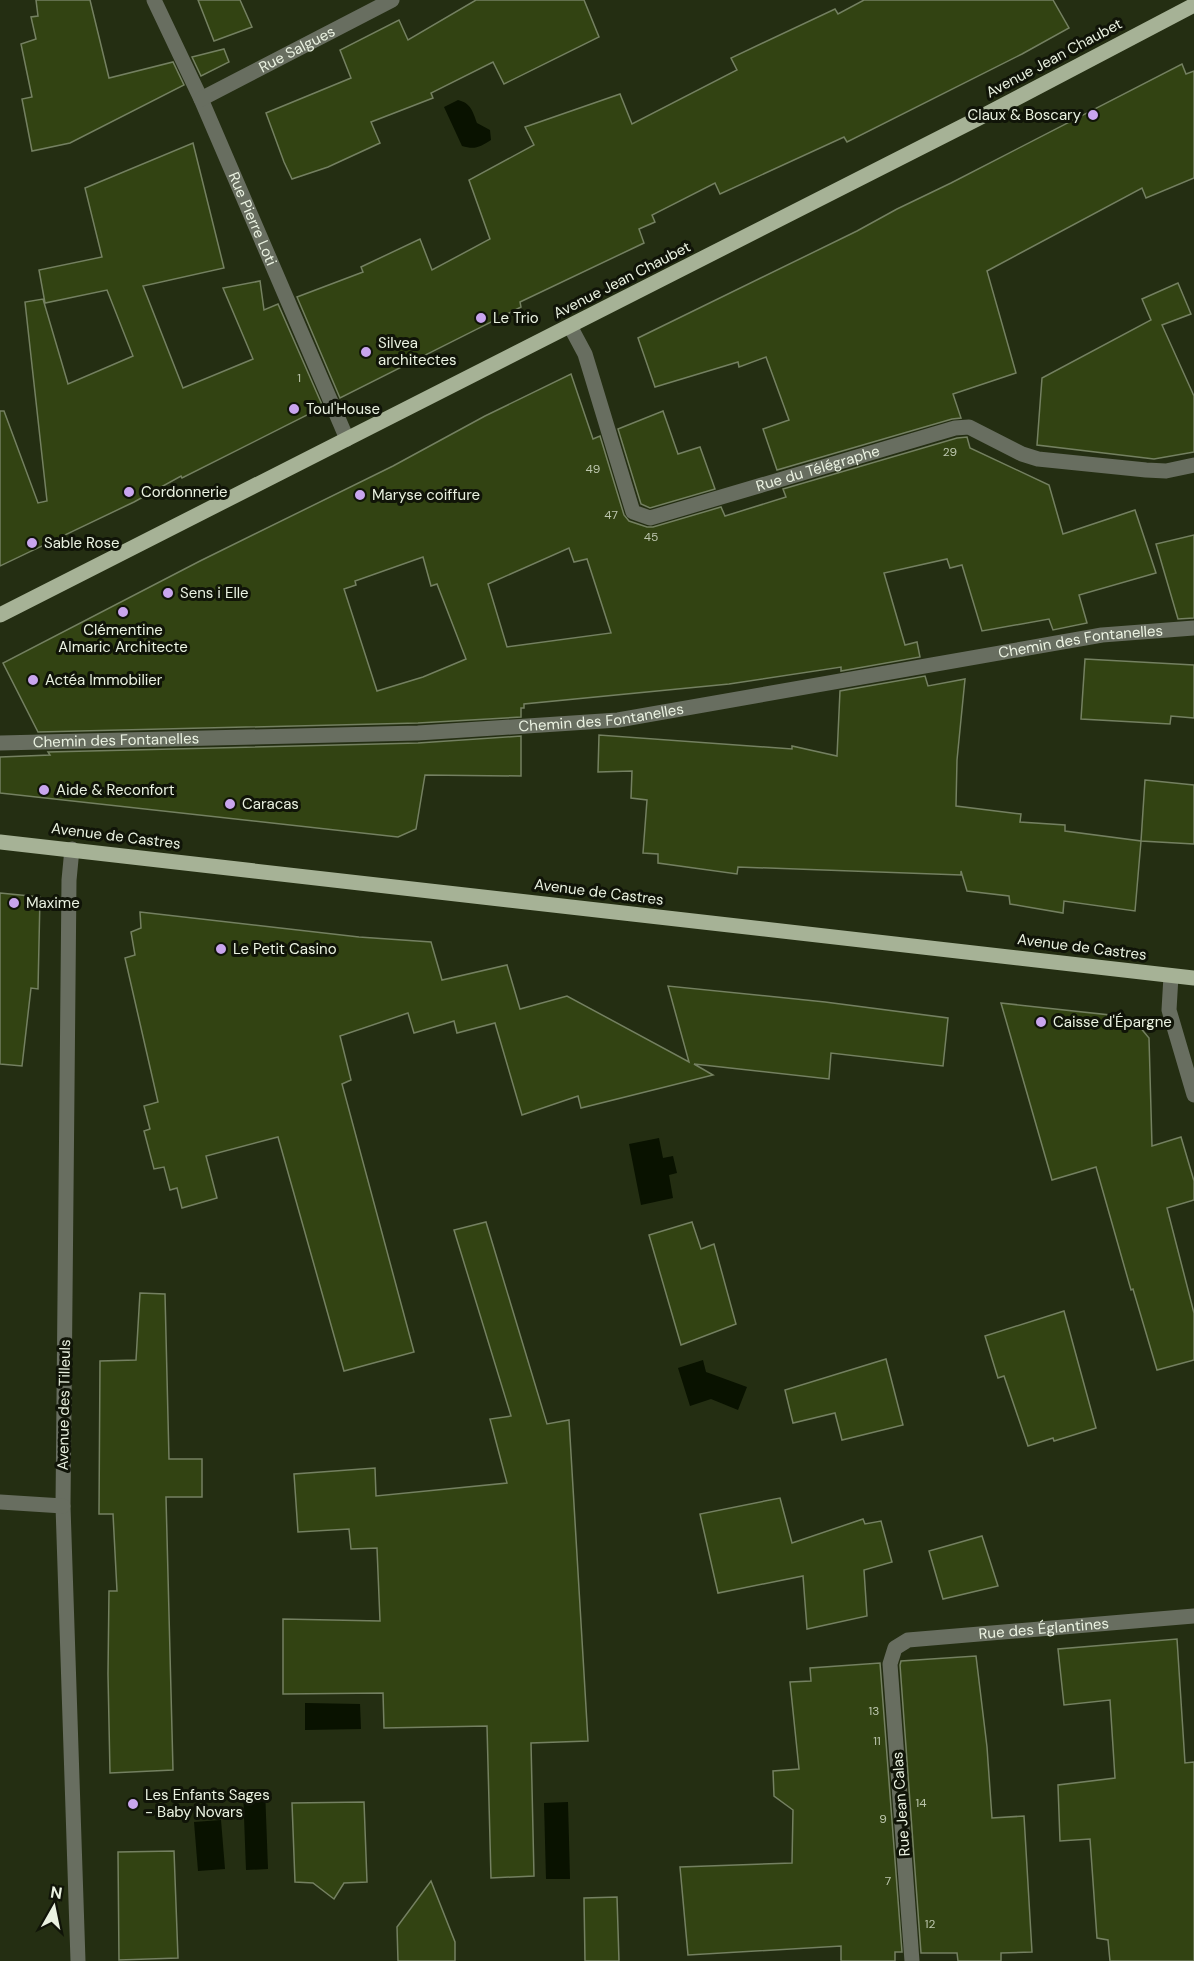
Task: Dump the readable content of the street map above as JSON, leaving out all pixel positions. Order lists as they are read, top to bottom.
{
  "streets": {
    "main road": ["Avenue Jean Chaubet", "Avenue de Castres"],
    "street": [
      "Rue Salgues",
      "Rue Pierre Loti",
      "Rue du Télégraphe",
      "Chemin des Fontanelles",
      "Avenue des Tilleuls",
      "Rue des Églantines",
      "Rue Jean Calas"
    ]
  },
  "crossings": [
    ["Rue Salgues", "Rue Pierre Loti"],
    ["Avenue Jean Chaubet", "Rue Pierre Loti"],
    ["Avenue Jean Chaubet", "Rue du Télégraphe"],
    ["Avenue de Castres", "Avenue des Tilleuls"],
    ["Rue des Églantines", "Rue Jean Calas"]
  ],
  "places": [
    "Claux & Boscary",
    "Le Trio",
    "Silvea architectes",
    "Toul'House",
    "Cordonnerie",
    "Maryse coiffure",
    "Sable Rose",
    "Sens i Elle",
    "Clémentine Almaric Architecte",
    "Actéa Immobilier",
    "Aide & Reconfort",
    "Caracas",
    "Maxime",
    "Le Petit Casino",
    "Caisse d'Épargne",
    "Les Enfants Sages - Baby Novars"
  ],
  "house_numbers": [
    "1",
    "29",
    "49",
    "47",
    "45",
    "13",
    "11",
    "14",
    "9",
    "7",
    "12"
  ],
  "north": "top"
}
